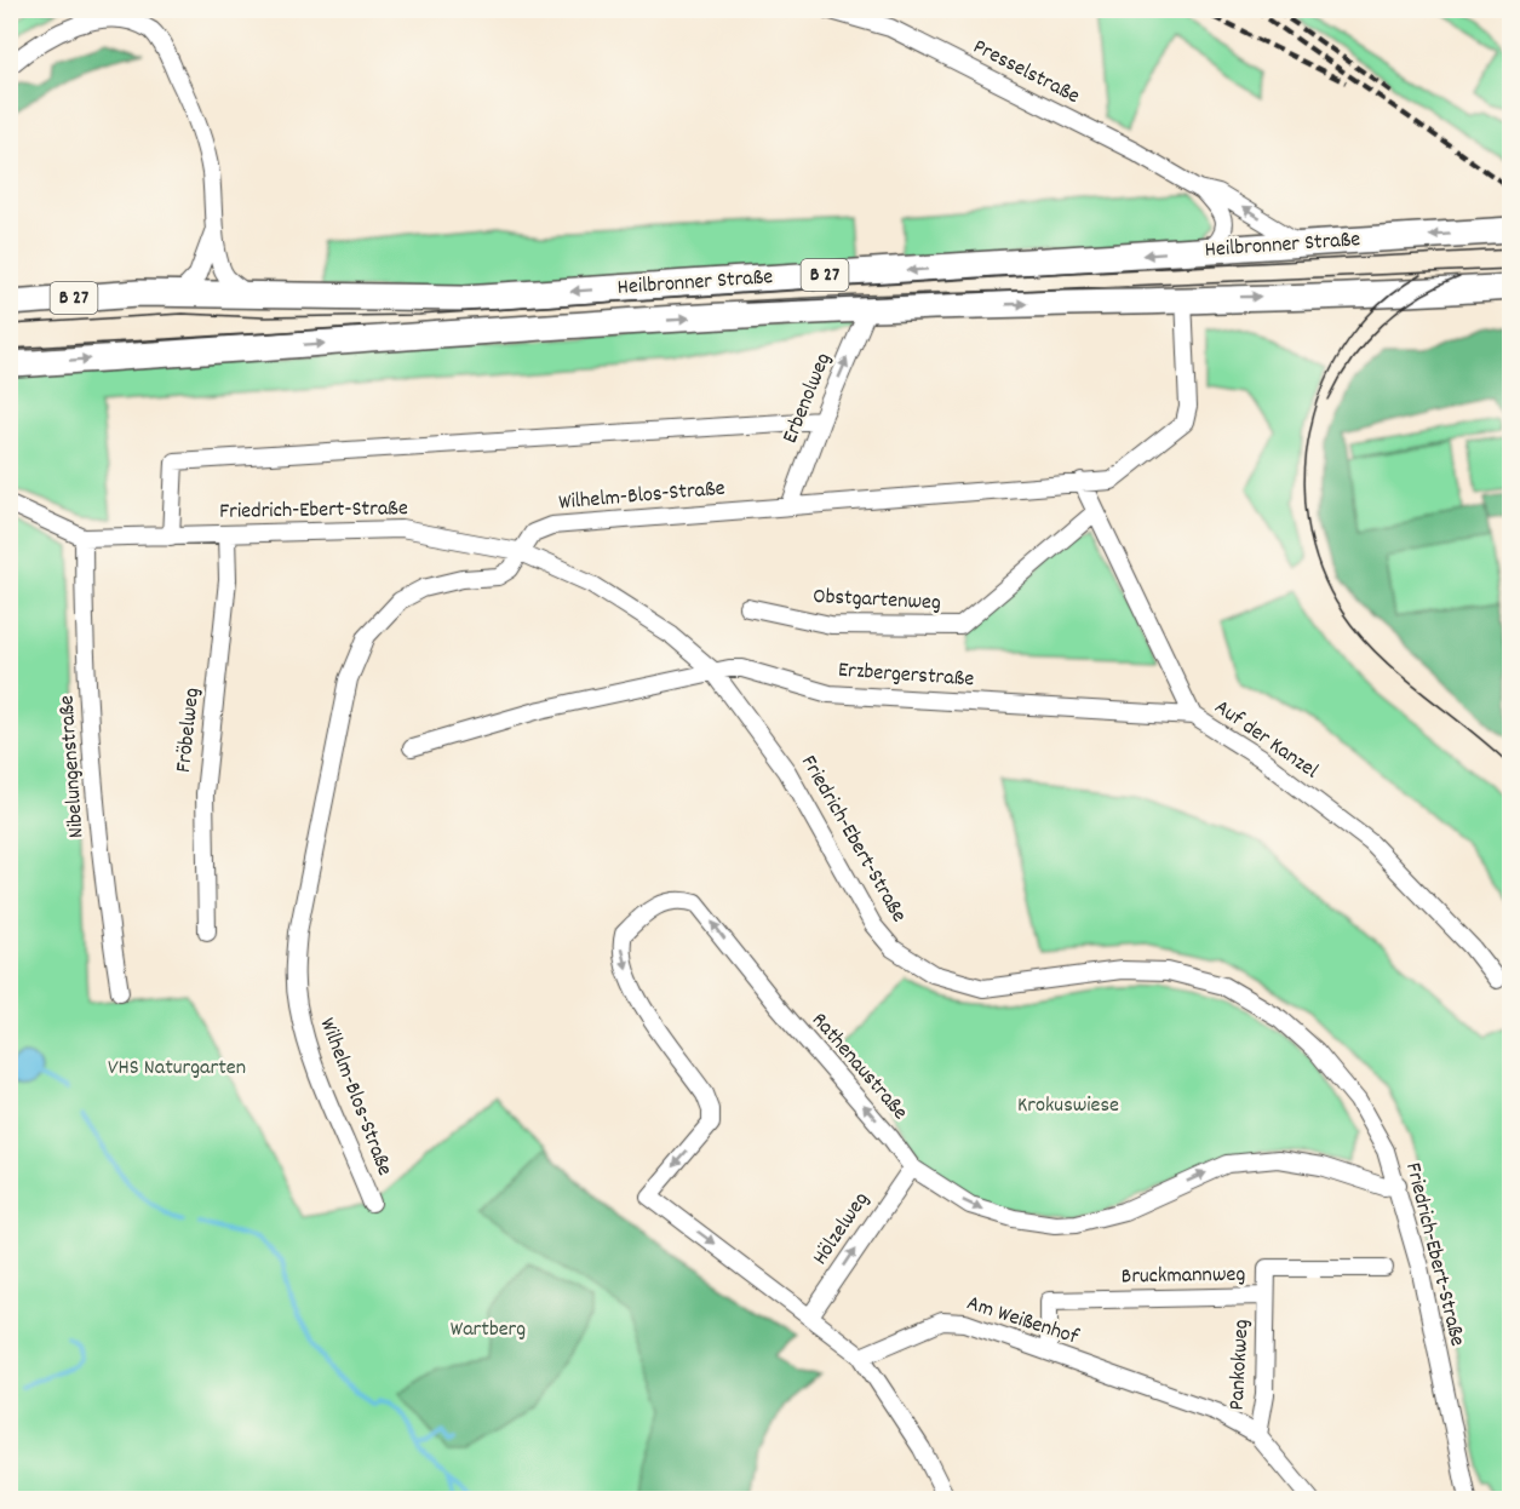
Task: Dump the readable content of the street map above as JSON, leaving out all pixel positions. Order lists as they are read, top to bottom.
{
  "streets": {
    "main road": ["Heilbronner Straße", "B 27"],
    "street": [
      "Presselstraße",
      "Erbenolweg",
      "Wilhelm-Blos-Straße",
      "Friedrich-Ebert-Straße",
      "Obstgartenweg",
      "Erzbergerstraße",
      "Fröbelweg",
      "Auf der Kanzel",
      "Nibelungenstraße",
      "Rathenaustraße",
      "Hölzelweg",
      "Bruckmannweg",
      "Am Weißenhof",
      "Pankokweg"
    ]
  },
  "crossings": [
    ["Presselstraße", "Heilbronner Straße"],
    ["Heilbronner Straße", "Erbenolweg"],
    ["Heilbronner Straße", "Wilhelm-Blos-Straße"],
    ["Erbenolweg", "Wilhelm-Blos-Straße"],
    ["Wilhelm-Blos-Straße", "Friedrich-Ebert-Straße"],
    ["Wilhelm-Blos-Straße", "Auf der Kanzel"],
    ["Friedrich-Ebert-Straße", "Erzbergerstraße"],
    ["Friedrich-Ebert-Straße", "Fröbelweg"],
    ["Friedrich-Ebert-Straße", "Nibelungenstraße"],
    ["Friedrich-Ebert-Straße", "Rathenaustraße"],
    ["Obstgartenweg", "Auf der Kanzel"],
    ["Erzbergerstraße", "Auf der Kanzel"],
    ["Rathenaustraße", "Hölzelweg"],
    ["Bruckmannweg", "Am Weißenhof"],
    ["Bruckmannweg", "Pankokweg"],
    ["Am Weißenhof", "Pankokweg"]
  ],
  "one_way": ["Erbenolweg", "Hölzelweg"],
  "parks": ["VHS Naturgarten", "Krokuswiese", "Wartberg"]
}
